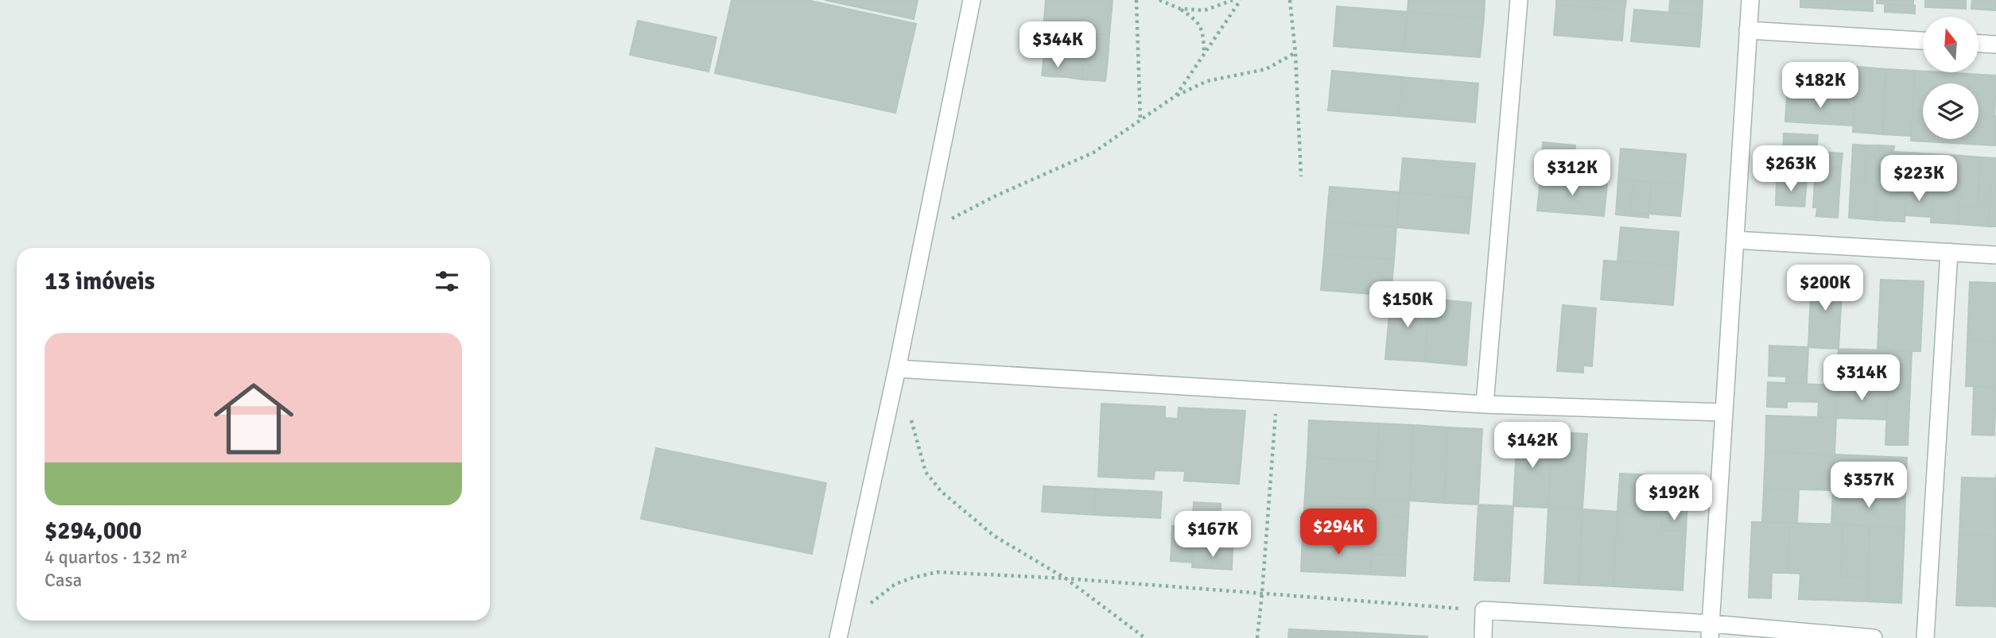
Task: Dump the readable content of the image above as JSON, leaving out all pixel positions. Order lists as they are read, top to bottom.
{
  "north": "top",
  "page": {
    "price": [
      "$344K",
      "$182K",
      "$263K",
      "$312K",
      "$223K",
      "$200K",
      "$150K",
      "$314K",
      "$142K",
      "$357K",
      "$192K",
      "$294K",
      "$167K"
    ],
    "heading": "13 imóveis",
    "list": [
      {
        "name": "$294,000",
        "note": "4 quartos · 132 m² · Casa"
      }
    ]
  }
}
